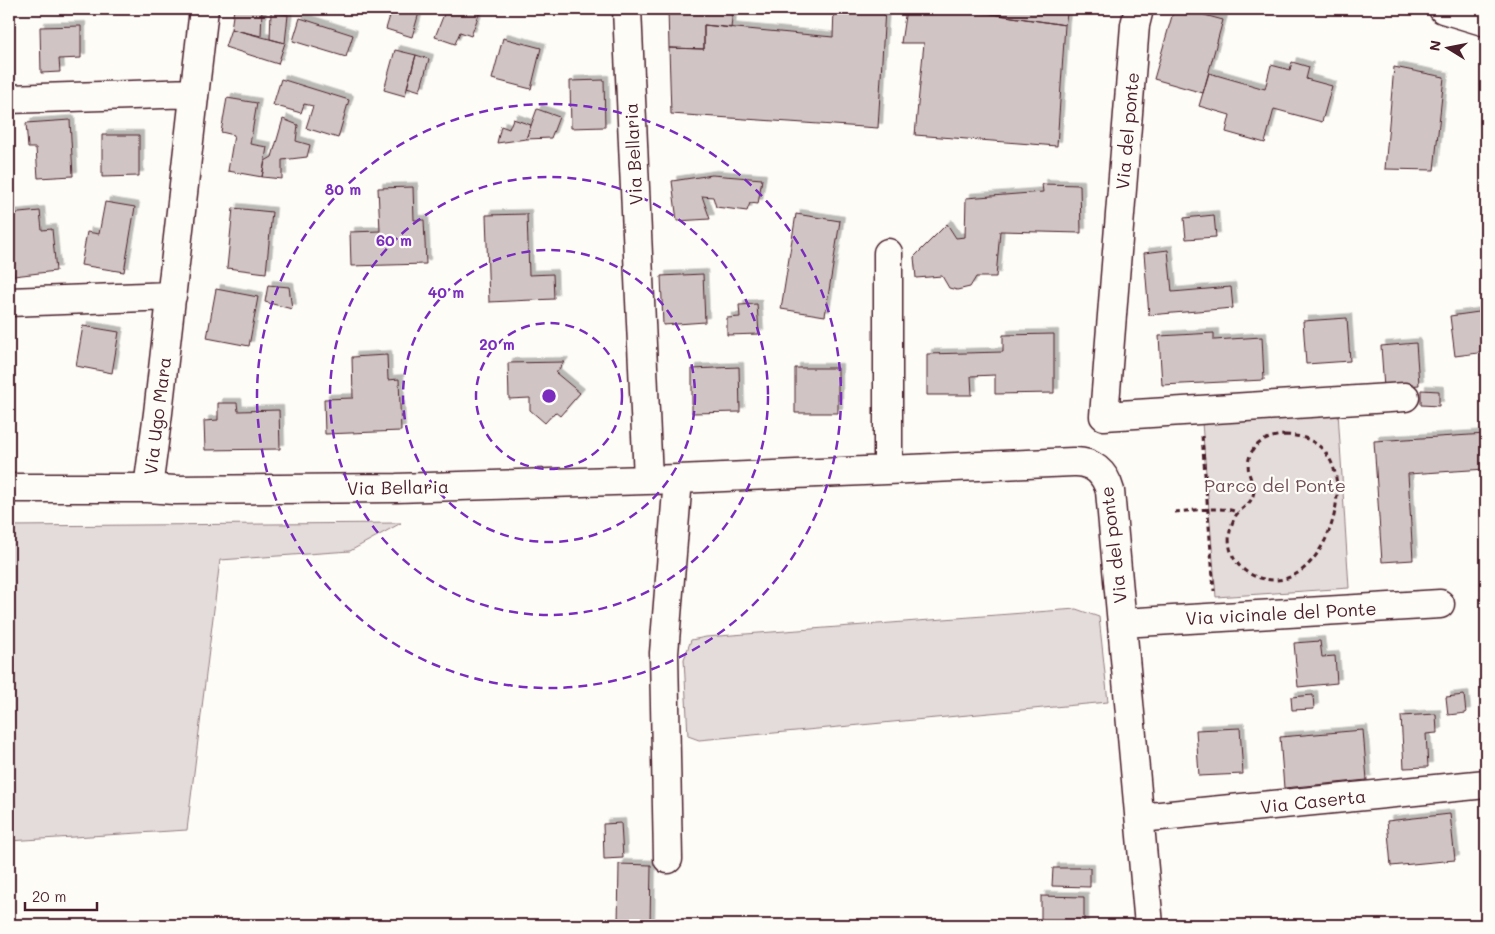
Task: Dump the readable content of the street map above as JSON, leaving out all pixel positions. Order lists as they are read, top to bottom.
{
  "streets": {
    "street": [
      "Via del ponte",
      "Via Bellaria",
      "Via Ugo Mara",
      "Via vicinale del Ponte",
      "Via Caserta"
    ]
  },
  "crossings": [
    ["Via del ponte", "Via Bellaria"],
    ["Via del ponte", "Via vicinale del Ponte"],
    ["Via del ponte", "Via Caserta"],
    ["Via Bellaria", "Via Ugo Mara"]
  ],
  "parks": ["Parco del Ponte"],
  "scale_bar": "20 m",
  "north": "left",
  "rings": [
    "80 m",
    "60 m",
    "40 m",
    "20 m"
  ]
}
